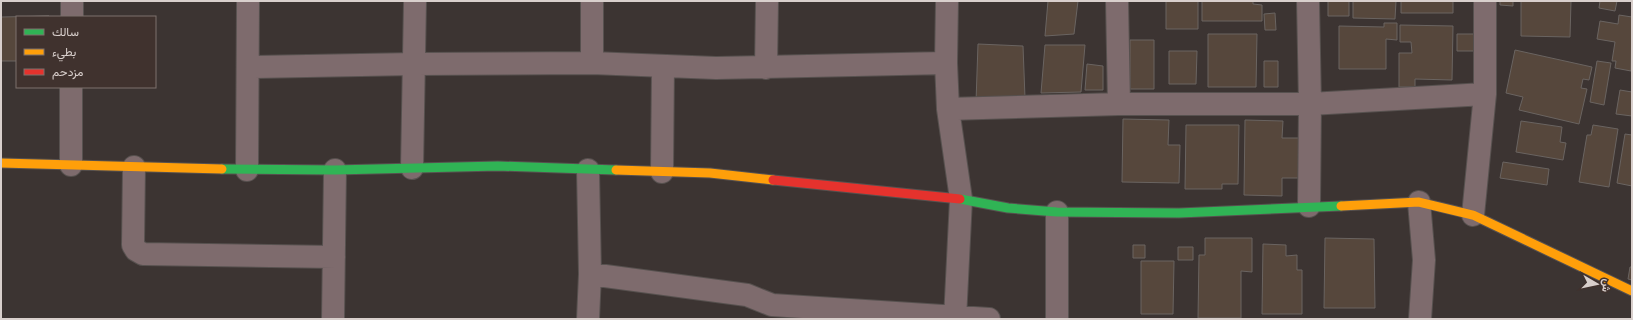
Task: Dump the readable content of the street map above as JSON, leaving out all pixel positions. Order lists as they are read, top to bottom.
{
  "legend": ["سالك", "بطيء", "مزدحم"],
  "north": "right"
}
